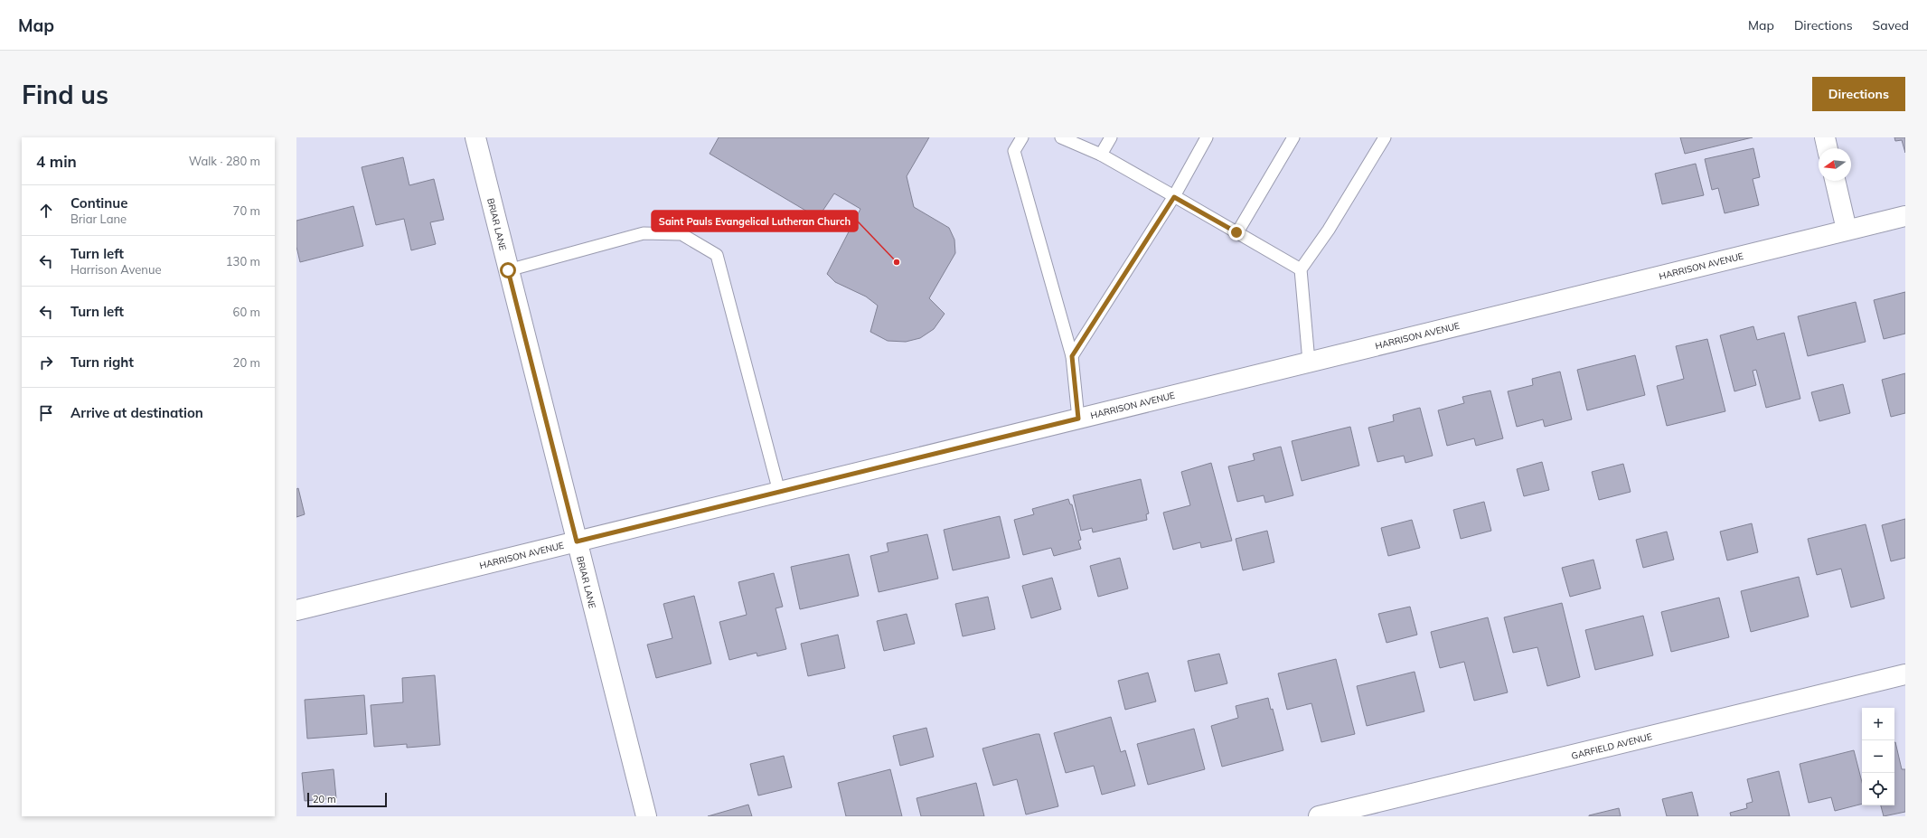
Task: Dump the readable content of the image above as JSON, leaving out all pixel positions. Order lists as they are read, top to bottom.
{
  "streets": {
    "street": ["BRIAR LANE", "HARRISON AVENUE", "GARFIELD AVENUE"]
  },
  "crossings": [
    ["BRIAR LANE", "HARRISON AVENUE"]
  ],
  "places": ["Saint Pauls Evangelical Lutheran Church"],
  "scale_bar": "20 m",
  "north": "left",
  "page": {
    "header": "Map",
    "nav": ["Map", "Directions", "Saved"],
    "buttons": "Directions",
    "title": "Find us",
    "heading": ["4 min", "Walk · 280 m"],
    "list": [
      ["Continue", "Briar Lane", "70 m"],
      ["Turn left", "Harrison Avenue", "130 m"],
      ["Turn left", "60 m"],
      ["Turn right", "20 m"],
      "Arrive at destination"
    ],
    "map_buttons": ["+", "−"],
    "scale": "20 m"
  }
}
